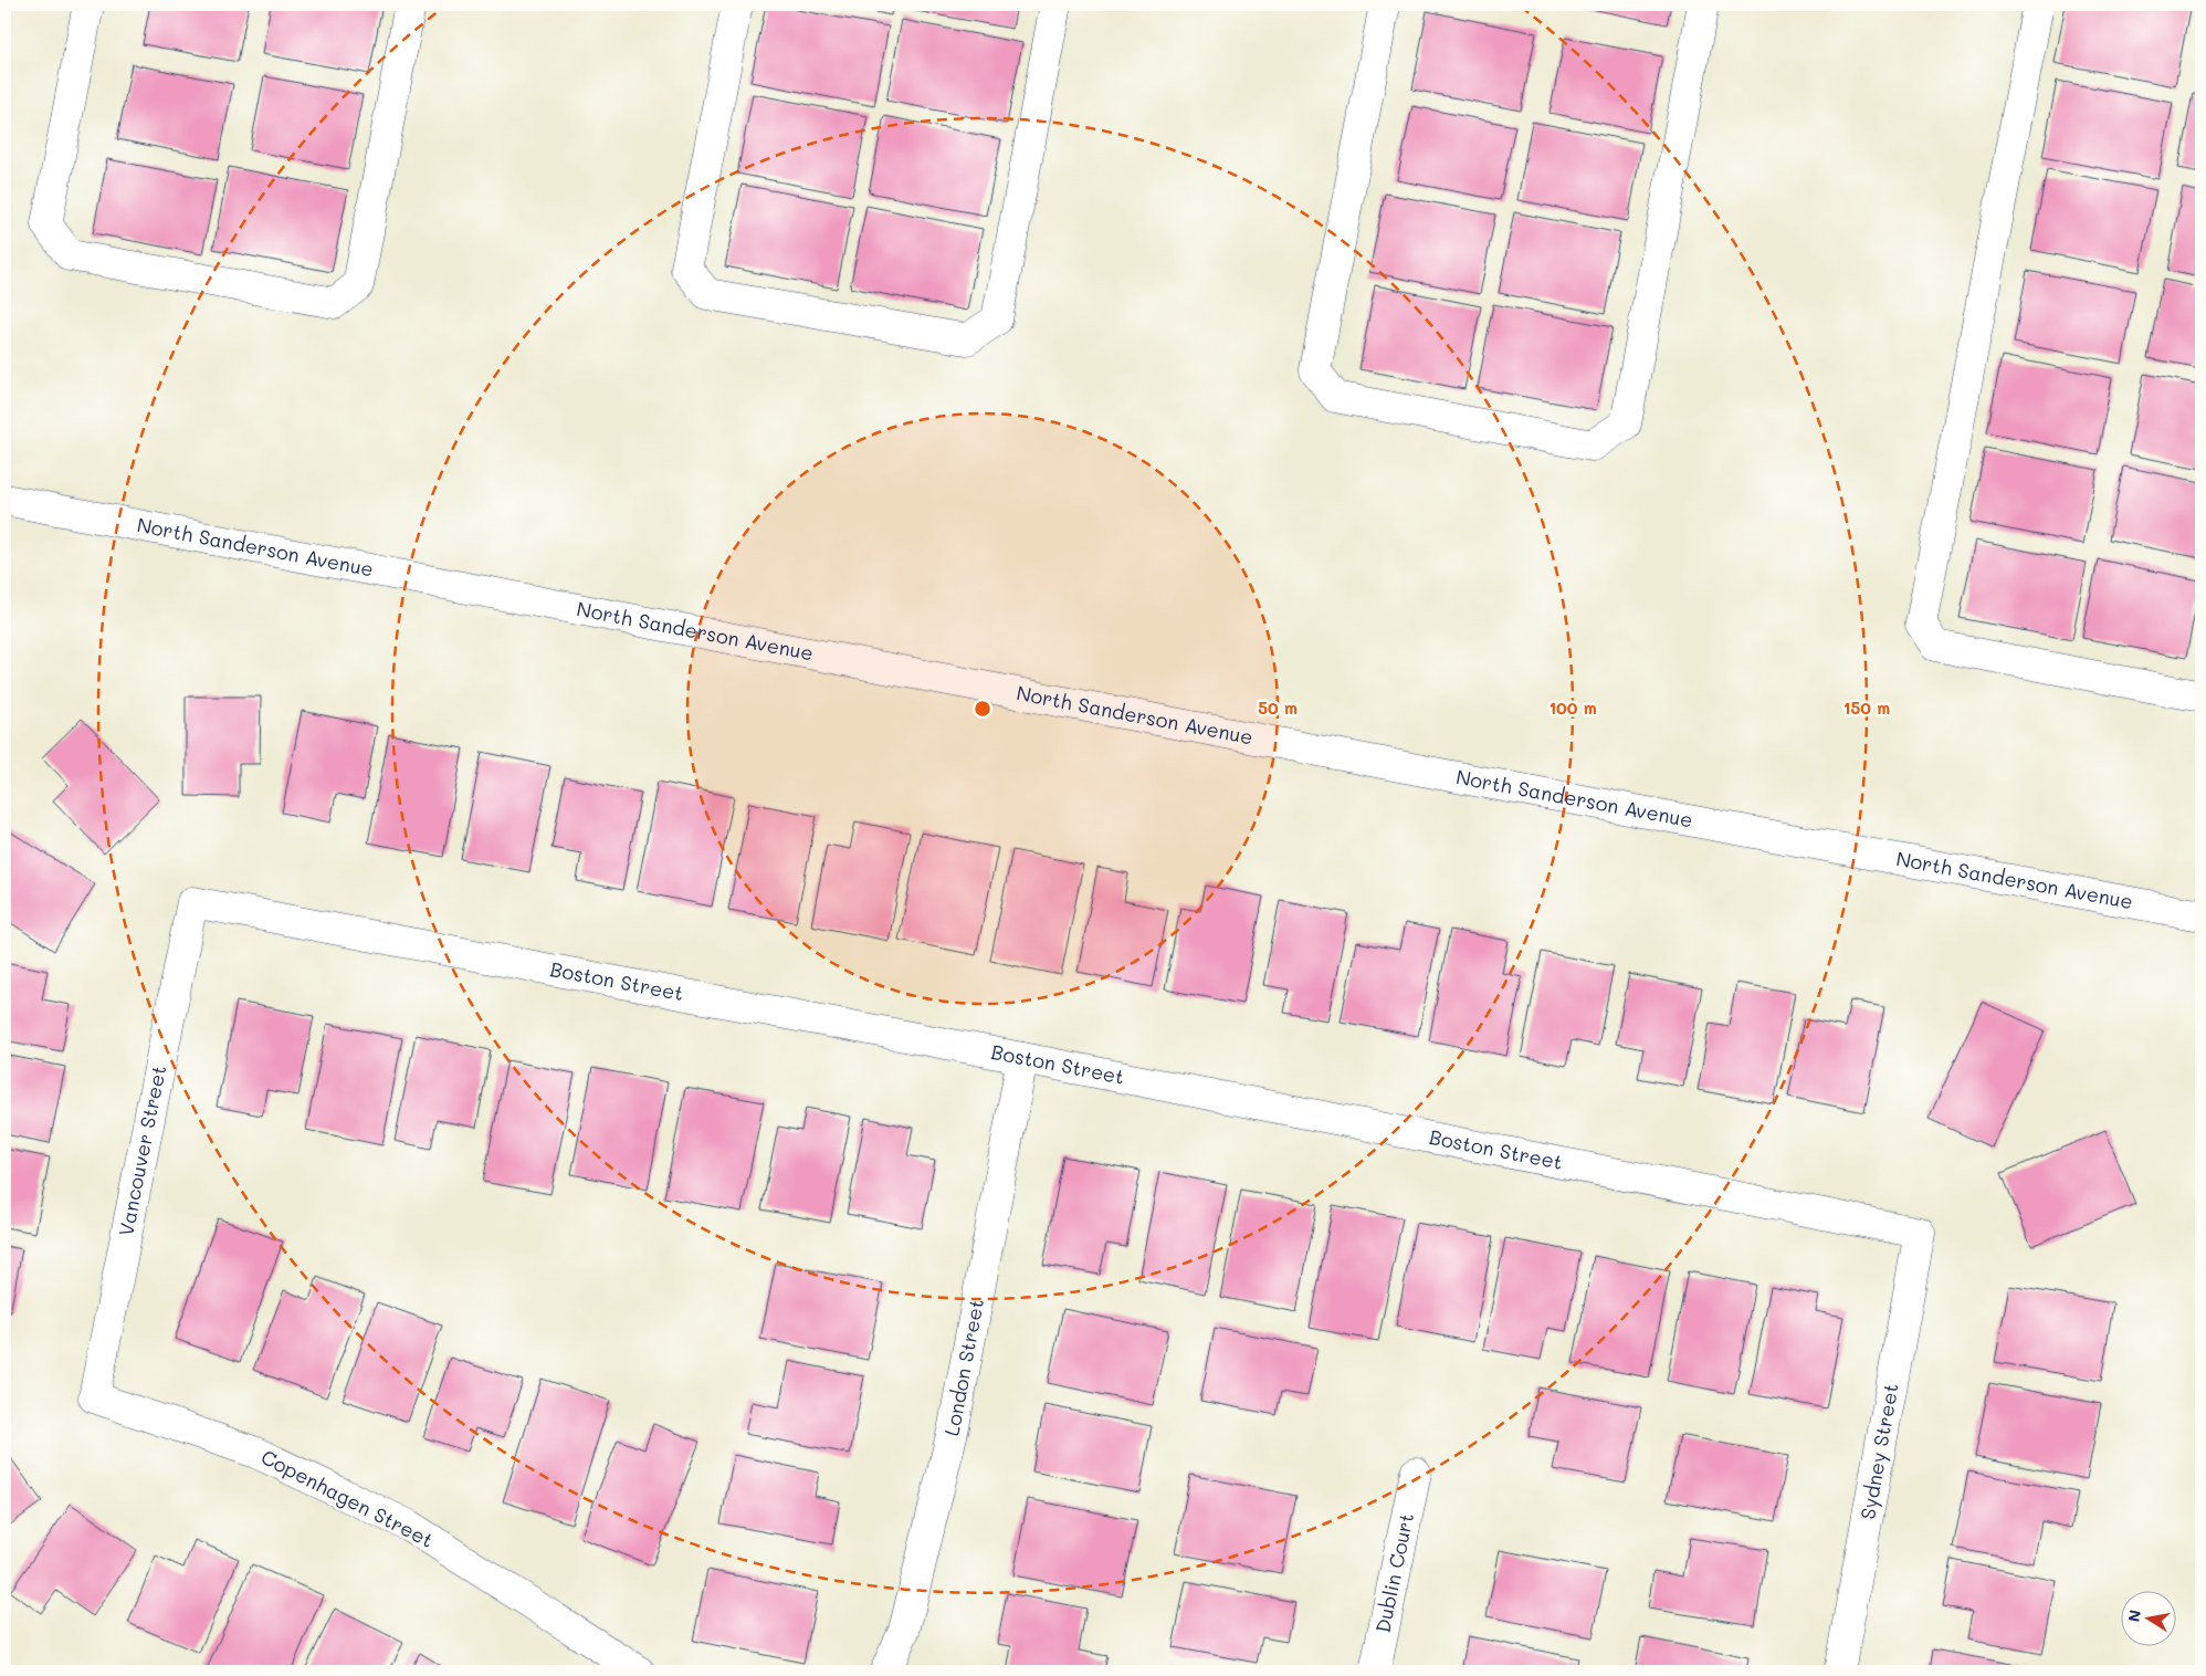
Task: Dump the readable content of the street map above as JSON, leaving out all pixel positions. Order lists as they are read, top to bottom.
{
  "streets": {
    "main road": [
      "North Sanderson Avenue",
      "Boston Street",
      "Vancouver Street",
      "London Street",
      "Sydney Street",
      "Copenhagen Street",
      "Dublin Court"
    ]
  },
  "crossings": [
    ["Boston Street", "Vancouver Street"],
    ["Boston Street", "London Street"],
    ["Boston Street", "Sydney Street"],
    ["Vancouver Street", "Copenhagen Street"]
  ],
  "north": "left",
  "rings": ["50 m", "100 m", "150 m"]
}
